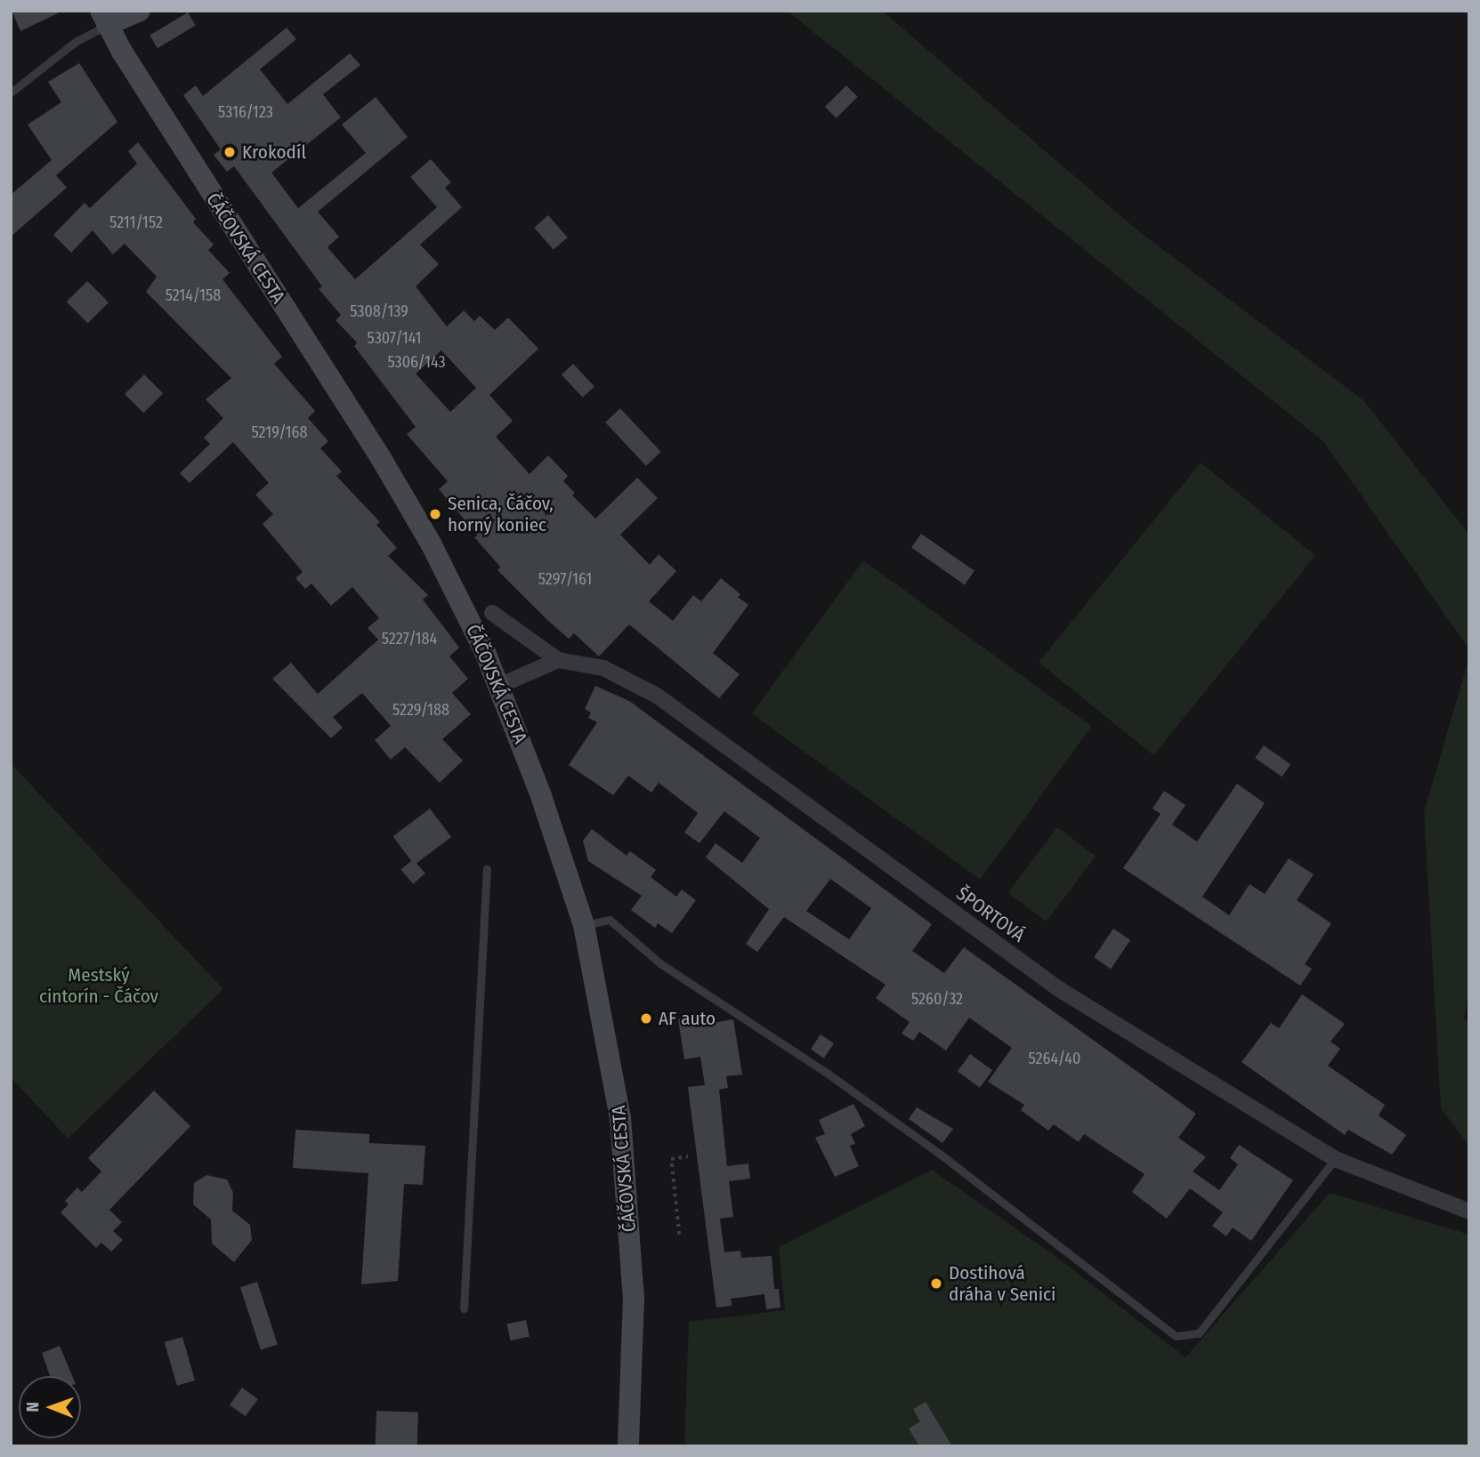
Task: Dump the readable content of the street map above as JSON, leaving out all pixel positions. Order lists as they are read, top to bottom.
{
  "streets": {
    "main road": ["ČÁČOVSKÁ CESTA"],
    "street": ["ŠPORTOVÁ"]
  },
  "parks": ["Mestský cintorín - Čáčov"],
  "places": [
    "Krokodíl",
    "Senica, Čáčov, horný koniec",
    "AF auto",
    "Dostihová dráha v Senici"
  ],
  "house_numbers": [
    "5316/123",
    "5211/152",
    "5214/158",
    "5308/139",
    "5307/141",
    "5306/143",
    "5219/168",
    "5297/161",
    "5227/184",
    "5229/188",
    "5260/32",
    "5264/40"
  ],
  "north": "left"
}
